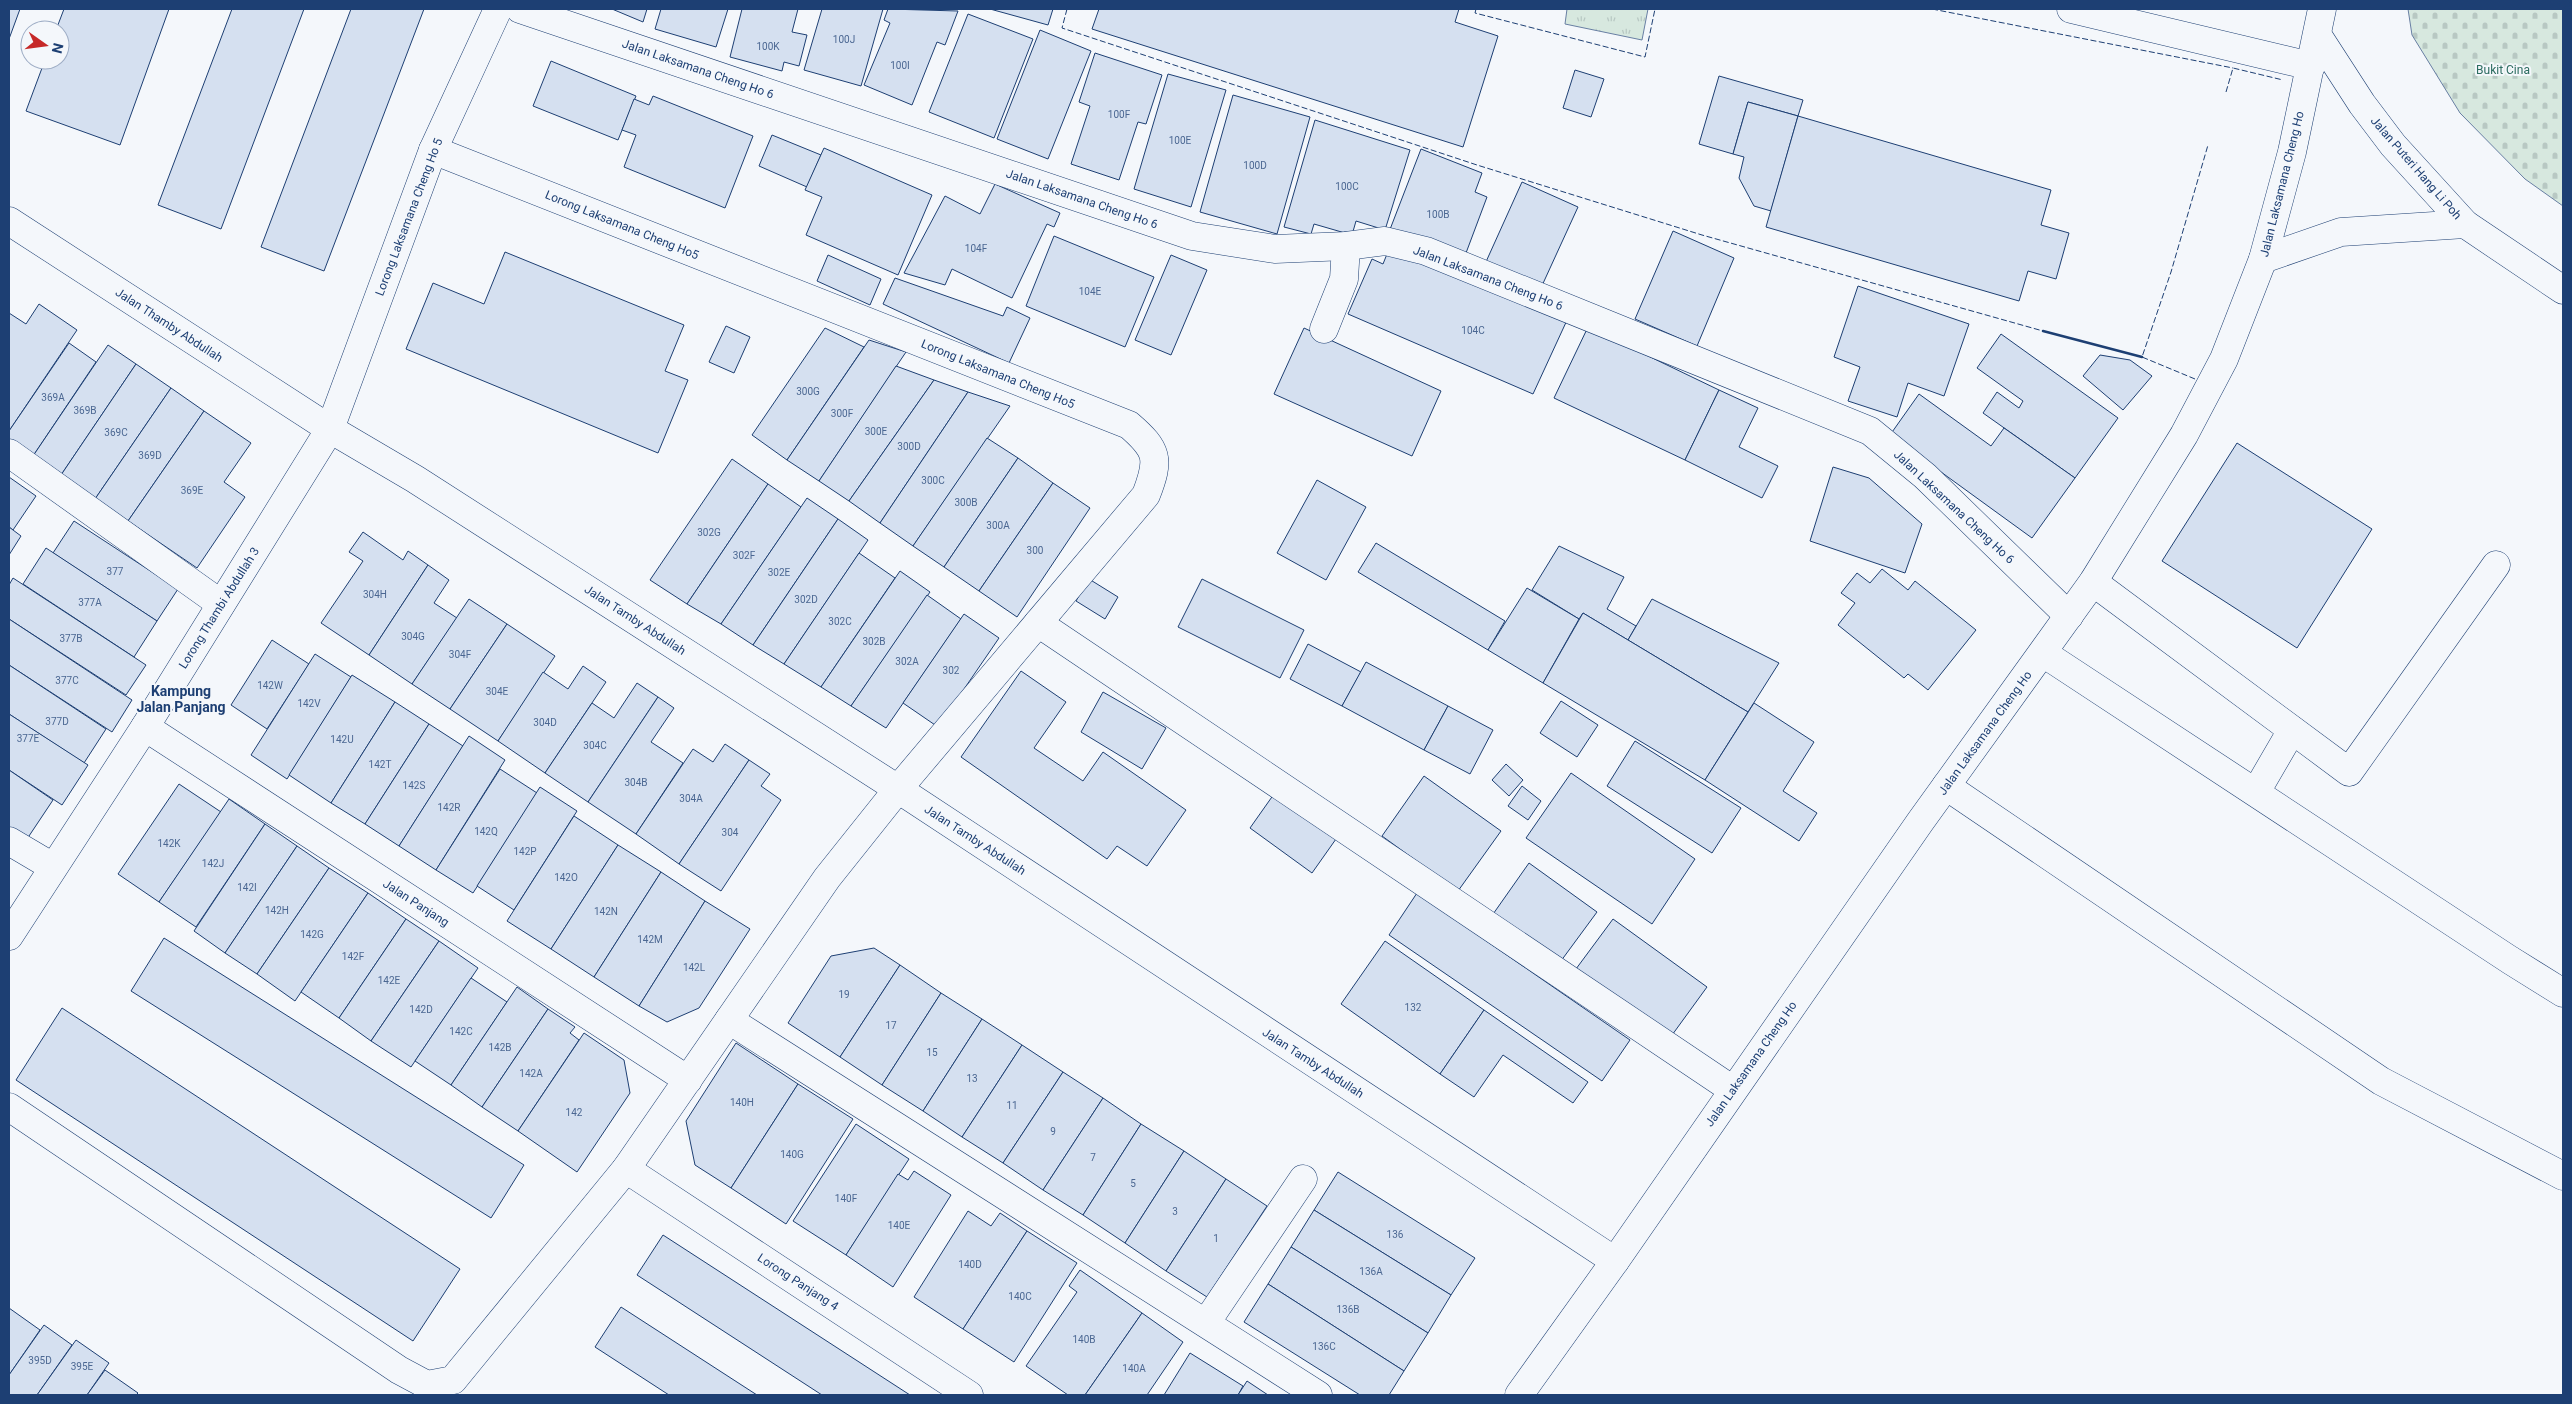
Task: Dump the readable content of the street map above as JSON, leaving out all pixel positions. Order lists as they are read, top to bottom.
{
  "streets": {
    "street": [
      "Jalan Laksamana Cheng Ho 6",
      "Jalan Puteri Hang Li Poh",
      "Jalan Laksamana Cheng Ho",
      "Lorong Laksamana Cheng Ho 5",
      "Lorong Laksamana Cheng Ho5",
      "Jalan Thamby Abdullah",
      "Lorong Thambi Abdullah 3",
      "Jalan Tamby Abdullah",
      "Jalan Panjang",
      "Lorong Panjang 4"
    ]
  },
  "crossings": [
    ["Jalan Laksamana Cheng Ho 6", "Jalan Laksamana Cheng Ho"],
    ["Jalan Puteri Hang Li Poh", "Jalan Laksamana Cheng Ho"],
    ["Jalan Laksamana Cheng Ho", "Jalan Tamby Abdullah"],
    ["Lorong Laksamana Cheng Ho 5", "Lorong Laksamana Cheng Ho5"],
    ["Lorong Laksamana Cheng Ho 5", "Jalan Thamby Abdullah"],
    ["Lorong Laksamana Cheng Ho 5", "Lorong Thambi Abdullah 3"],
    ["Lorong Laksamana Cheng Ho 5", "Jalan Tamby Abdullah"],
    ["Lorong Laksamana Cheng Ho5", "Jalan Tamby Abdullah"],
    ["Lorong Laksamana Cheng Ho5", "Jalan Panjang"],
    ["Lorong Laksamana Cheng Ho5", "Lorong Panjang 4"],
    ["Jalan Thamby Abdullah", "Lorong Thambi Abdullah 3"],
    ["Jalan Thamby Abdullah", "Jalan Tamby Abdullah"],
    ["Lorong Thambi Abdullah 3", "Jalan Tamby Abdullah"],
    ["Lorong Thambi Abdullah 3", "Jalan Panjang"]
  ],
  "districts": ["Kampung Jalan Panjang"],
  "parks": ["Bukit Cina"],
  "house_numbers": [
    "100J",
    "100K",
    "100I",
    "100F",
    "100E",
    "100D",
    "100C",
    "100B",
    "104F",
    "104E",
    "104C",
    "300G",
    "369A",
    "369B",
    "300F",
    "300E",
    "369C",
    "300D",
    "369D",
    "300C",
    "369E",
    "300B",
    "300A",
    "302G",
    "300",
    "302F",
    "377",
    "302E",
    "304H",
    "302D",
    "377A",
    "302C",
    "304G",
    "377B",
    "302B",
    "304F",
    "302A",
    "302",
    "377C",
    "142W",
    "304E",
    "142V",
    "377D",
    "304D",
    "377E",
    "142U",
    "304C",
    "142T",
    "304B",
    "142S",
    "304A",
    "142R",
    "142Q",
    "304",
    "142K",
    "142P",
    "142J",
    "142O",
    "142I",
    "142H",
    "142N",
    "142G",
    "142M",
    "142F",
    "142L",
    "142E",
    "19",
    "132",
    "142D",
    "17",
    "142C",
    "142B",
    "15",
    "142A",
    "13",
    "140H",
    "11",
    "142",
    "9",
    "140G",
    "7",
    "5",
    "140F",
    "3",
    "140E",
    "136",
    "1",
    "140D",
    "136A",
    "140C",
    "136B",
    "140B",
    "136C",
    "395D",
    "395E",
    "140A"
  ],
  "north": "right"
}
